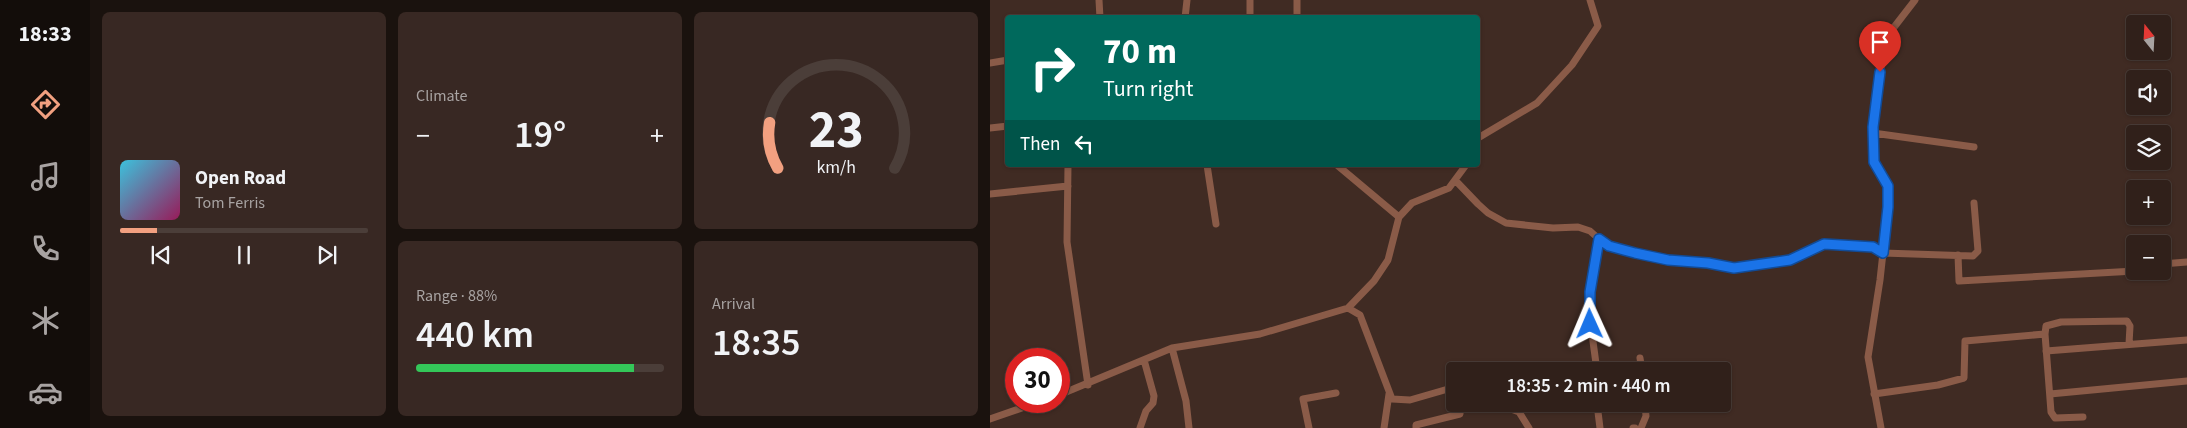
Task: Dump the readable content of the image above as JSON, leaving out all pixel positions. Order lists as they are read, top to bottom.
{
  "north": "top",
  "page": {
    "tabs": "18:33",
    "tile": [
      "Climate",
      ["Range · 88%", "440 km"],
      ["Arrival", "18:35"]
    ],
    "map_buttons": ["+", "−"],
    "turn": ["70 m", "Turn right"],
    "heat": ["−", "19°", "+"],
    "then": "Then",
    "song": ["Open Road", "Tom Ferris"],
    "limit": "30",
    "trip": "18:35 · 2 min · 440 m",
    "gauge": ["23", "km/h"]
  }
}
